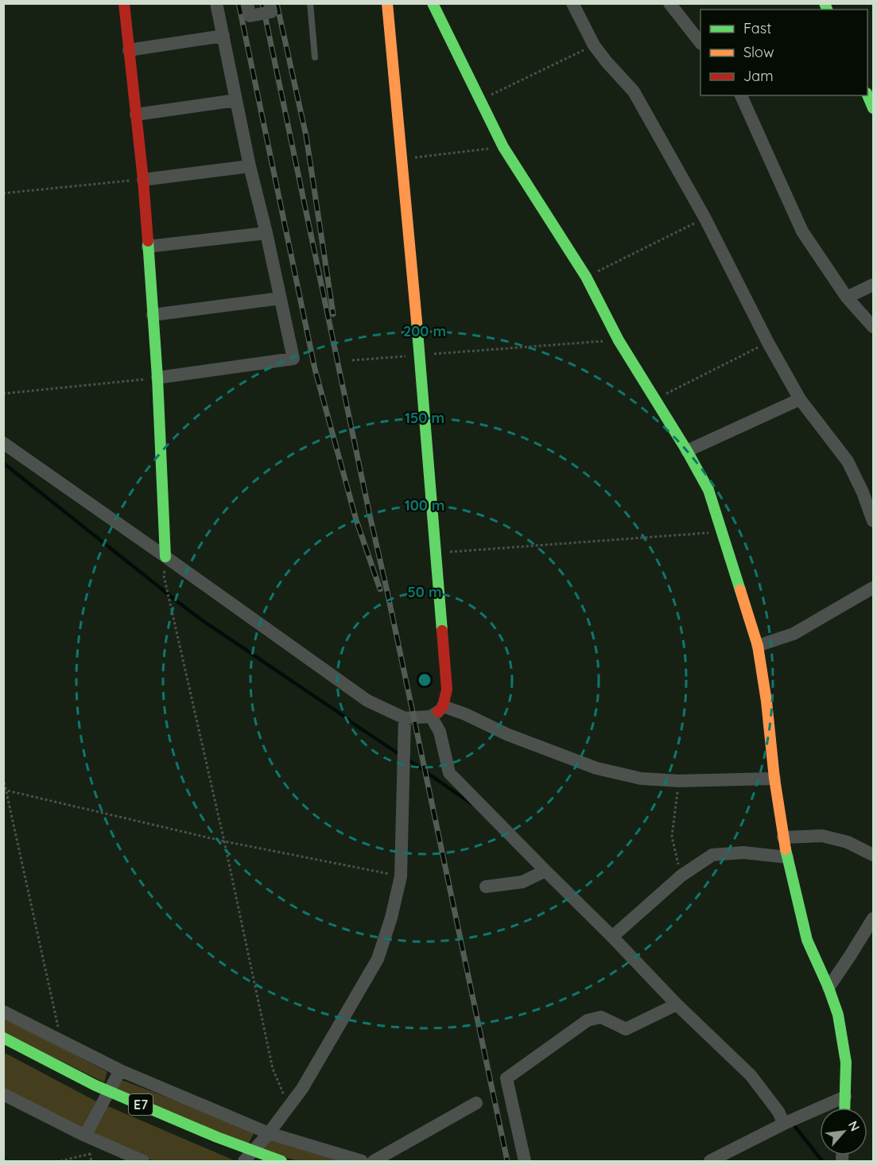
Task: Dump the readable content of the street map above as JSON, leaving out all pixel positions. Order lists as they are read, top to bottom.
{
  "streets": {
    "main road": ["E7"]
  },
  "legend": ["Fast", "Slow", "Jam"],
  "north": "top right",
  "rings": [
    "200 m",
    "150 m",
    "100 m",
    "50 m"
  ]
}
